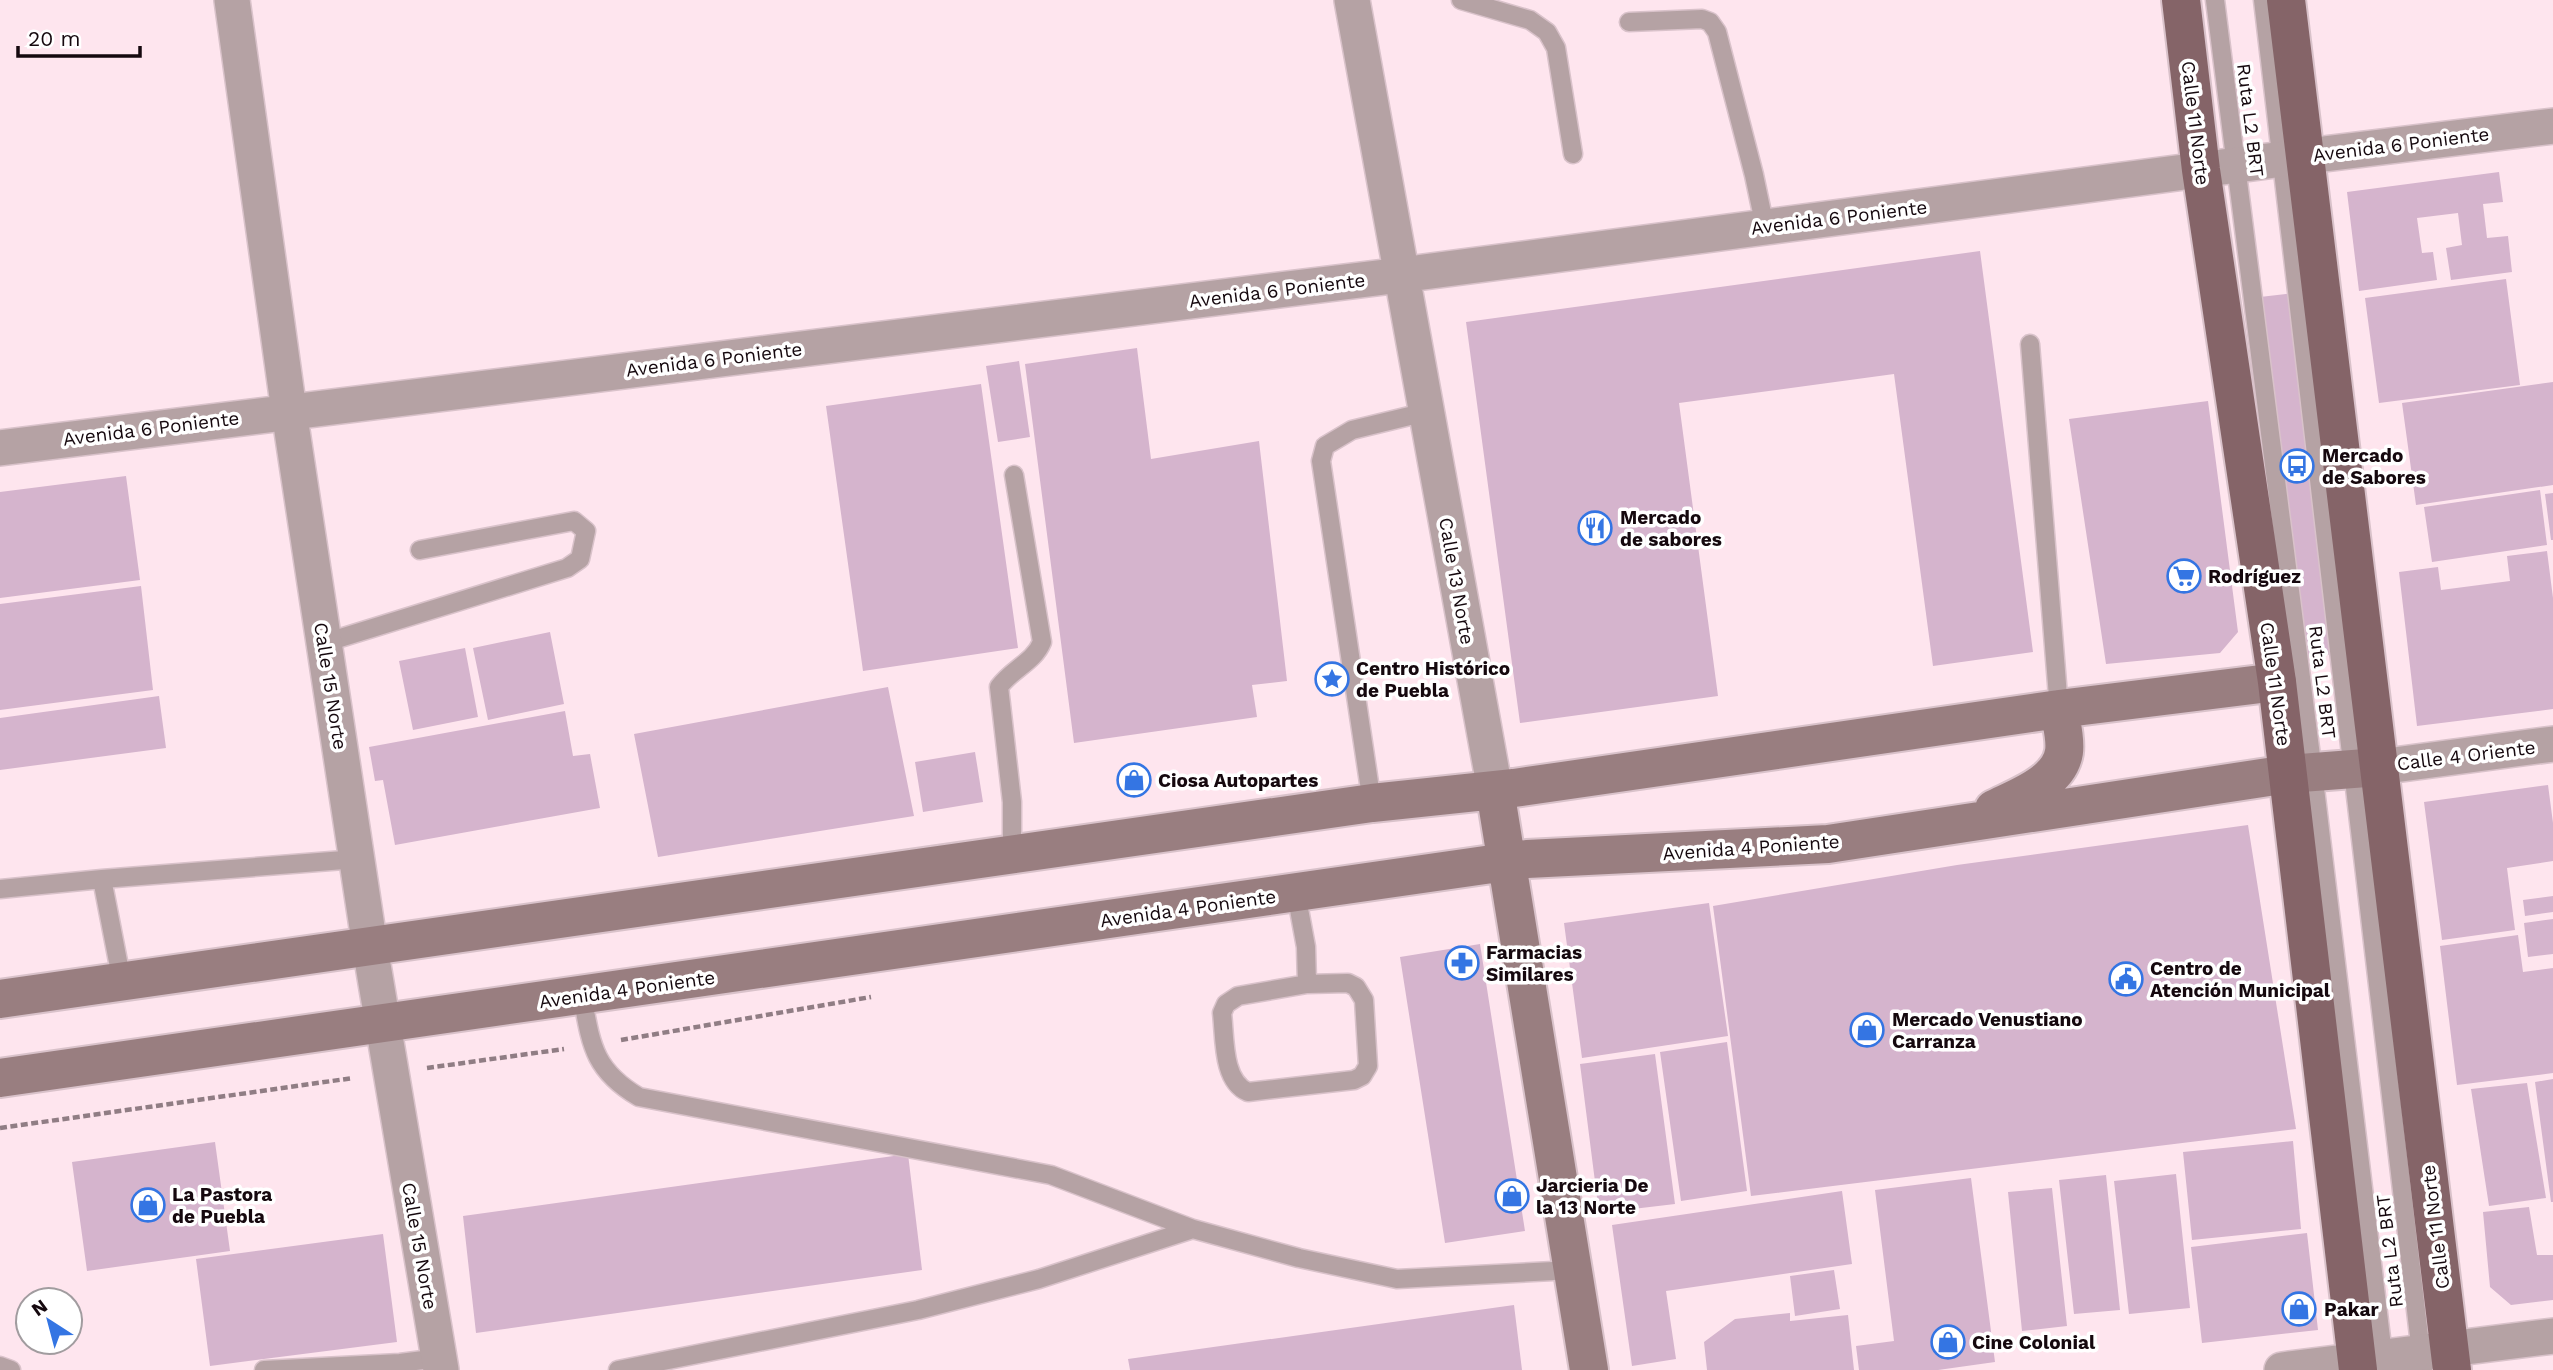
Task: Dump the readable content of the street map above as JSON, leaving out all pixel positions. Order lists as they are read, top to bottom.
{
  "streets": {
    "main road": ["Calle 11 Norte", "Calle 13 Norte", "Avenida 4 Poniente"],
    "street": ["Avenida 6 Poniente", "Calle 15 Norte", "Calle 4 Oriente"],
    "lane": ["Ruta L2 BRT"]
  },
  "crossings": [
    ["Ruta L2 BRT", "Calle 11 Norte"],
    ["Ruta L2 BRT", "Avenida 6 Poniente"],
    ["Ruta L2 BRT", "Avenida 4 Poniente"],
    ["Calle 11 Norte", "Avenida 6 Poniente"],
    ["Calle 11 Norte", "Calle 4 Oriente"],
    ["Calle 11 Norte", "Avenida 4 Poniente"],
    ["Avenida 6 Poniente", "Calle 13 Norte"],
    ["Avenida 6 Poniente", "Calle 15 Norte"],
    ["Calle 13 Norte", "Avenida 4 Poniente"],
    ["Calle 15 Norte", "Avenida 4 Poniente"],
    ["Calle 4 Oriente", "Avenida 4 Poniente"]
  ],
  "places": {
    "bus stop": ["Mercado de Sabores"],
    "restaurant": ["Mercado de sabores"],
    "supermarket": ["Rodríguez"],
    "place": ["Centro Histórico de Puebla"],
    "shop": [
      "Ciosa Autopartes",
      "Mercado Venustiano Carranza",
      "Jarcieria De la 13 Norte",
      "La Pastora de Puebla",
      "Pakar",
      "Cine Colonial"
    ],
    "pharmacy": ["Farmacias Similares"],
    "public building": ["Centro de Atención Municipal"]
  },
  "scale_bar": "20 m",
  "north": "top left"
}
